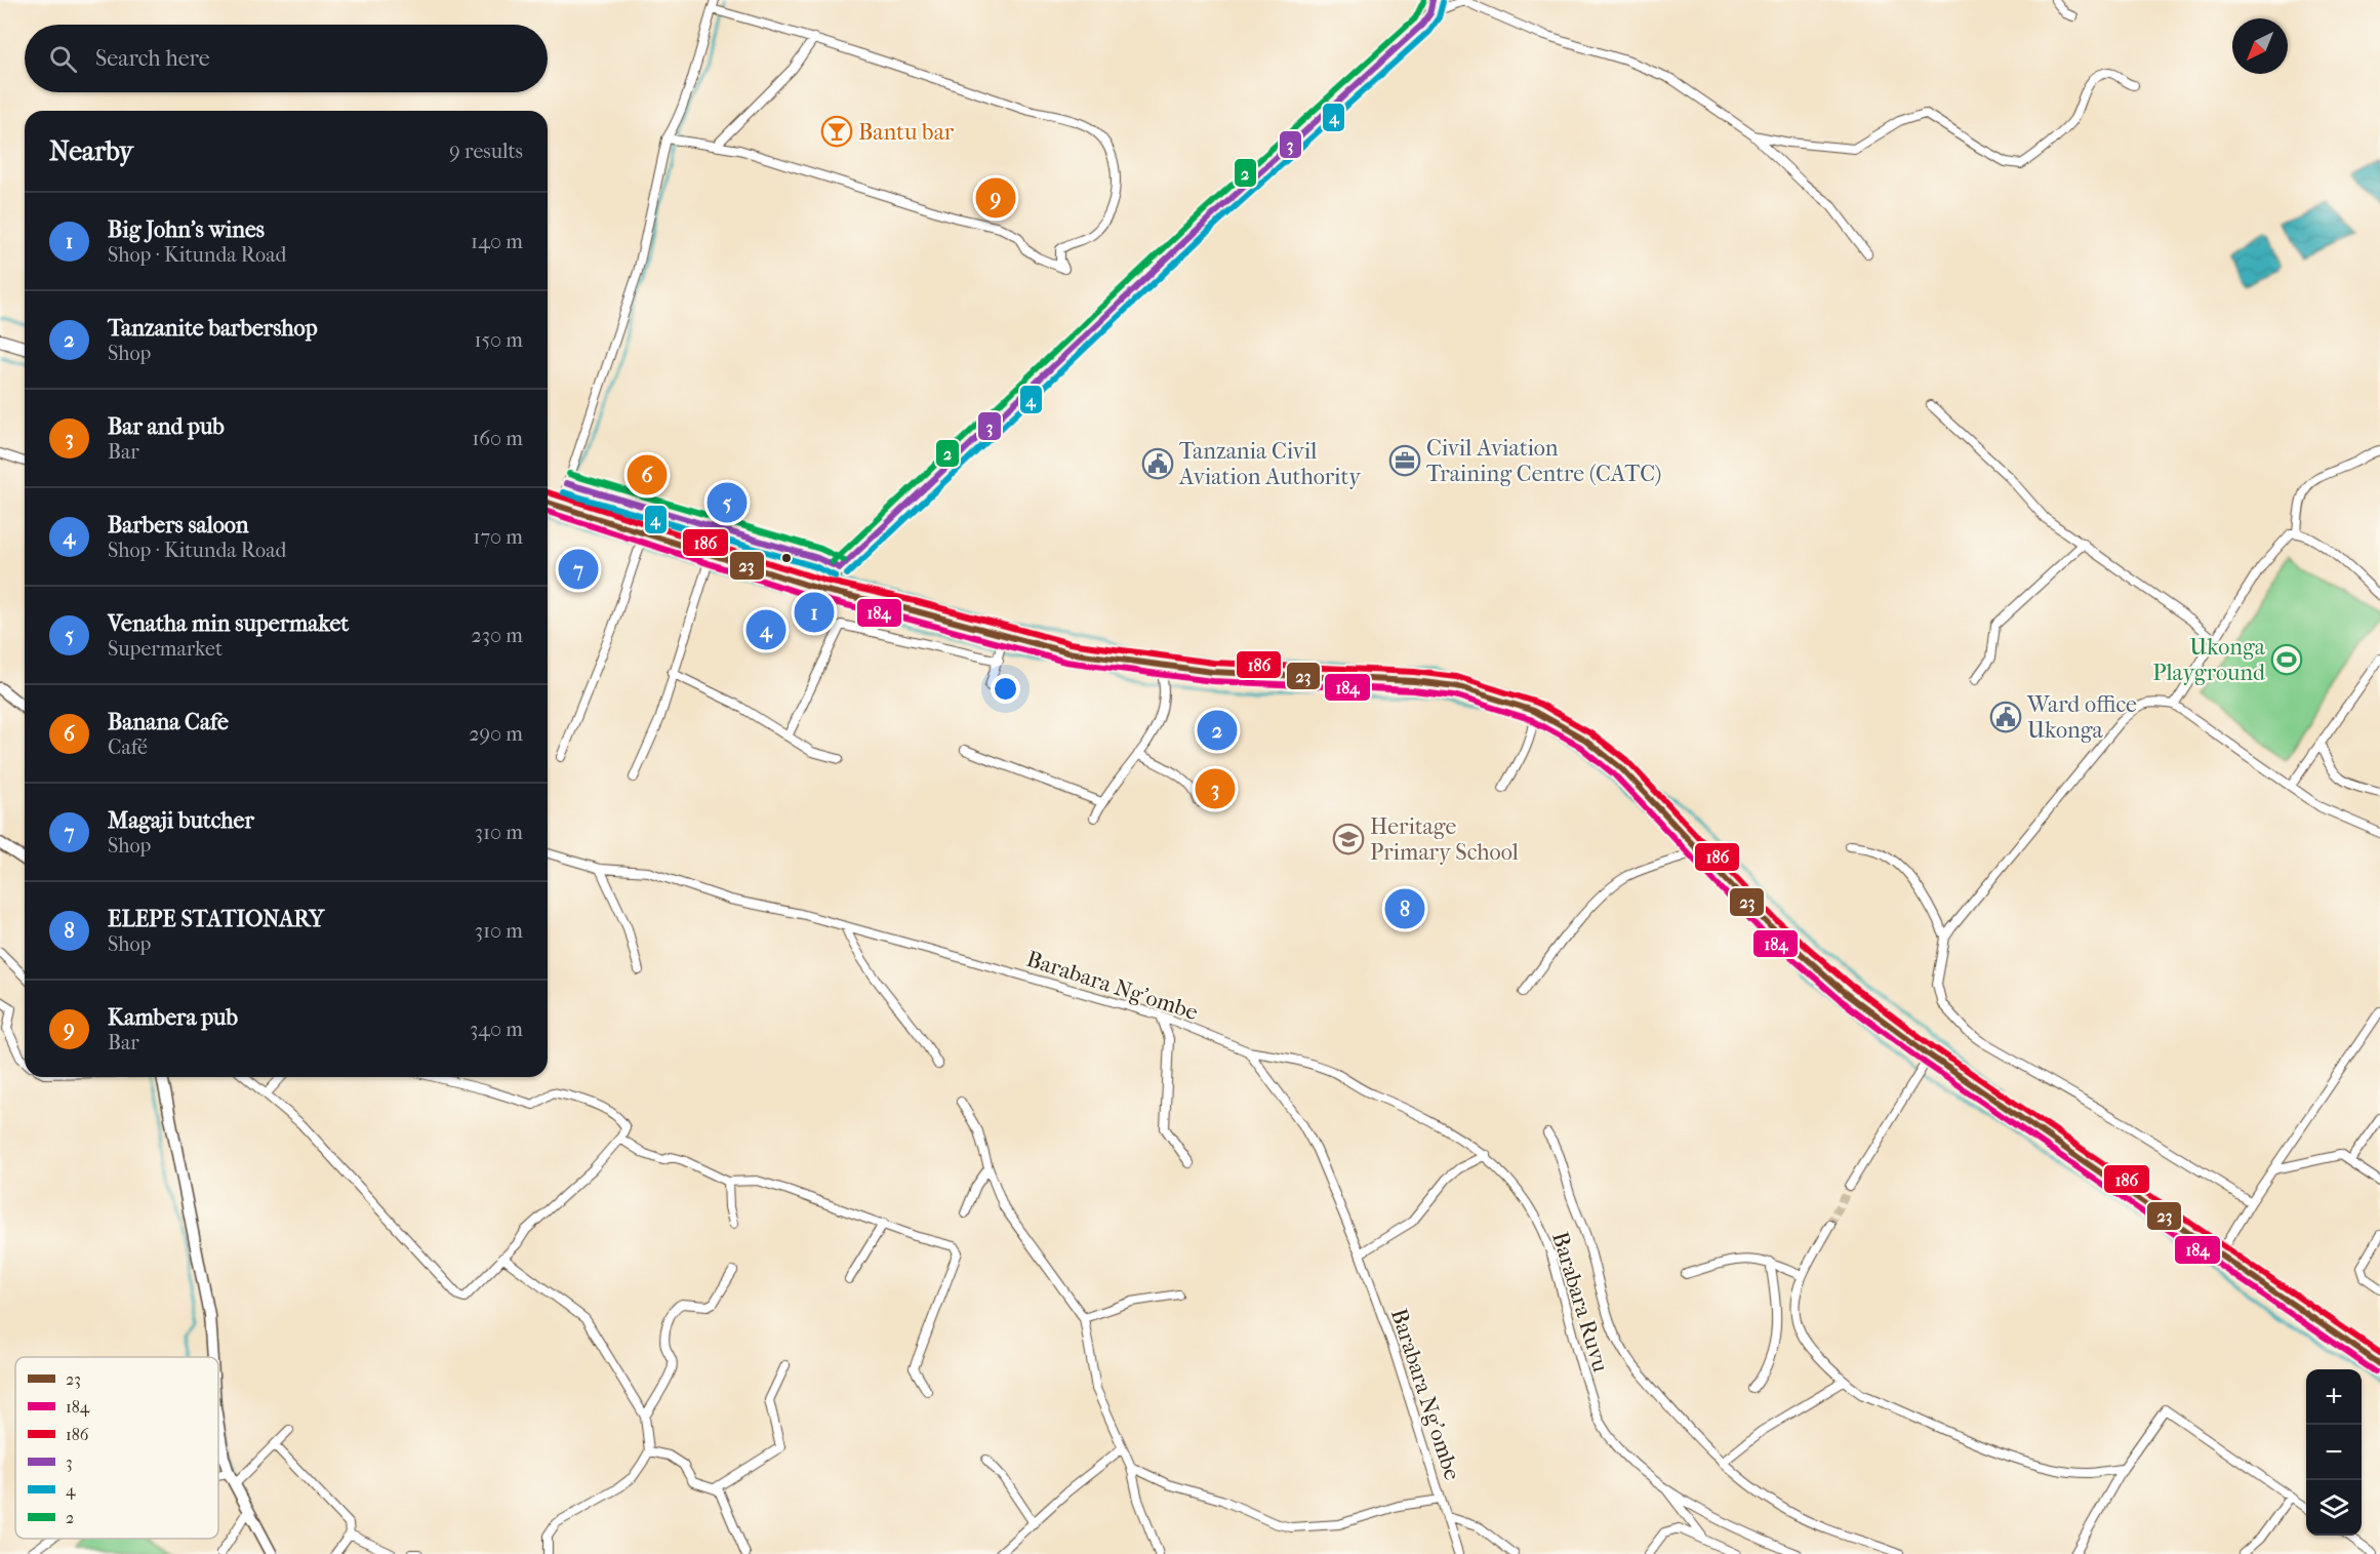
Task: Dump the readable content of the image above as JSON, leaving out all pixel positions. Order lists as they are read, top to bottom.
{
  "streets": {
    "street": ["Barabara Ng'ombe", "Barabara Ruvu"]
  },
  "crossings": [
    ["Barabara Ng'ombe", "Barabara Ruvu"]
  ],
  "places": {
    "bar": ["Bantu bar"],
    "office": ["Civil Aviation Training Centre (CATC)"],
    "public building": ["Tanzania Civil Aviation Authority", "Ward office Ukonga"],
    "sports": ["Ukonga Playground"],
    "school or university": ["Heritage Primary School"]
  },
  "lines": [
    "transit line 3",
    "transit line 2",
    "transit line 4",
    "transit line 186",
    "transit line 23",
    "transit line 184"
  ],
  "legend": [
    "23",
    "184",
    "186",
    "3",
    "4",
    "2"
  ],
  "north": "bottom left",
  "page": {
    "search": "Search here",
    "heading": ["Nearby", "9 results"],
    "pins": [
      "9",
      "6",
      "5",
      "7",
      "1",
      "4",
      "2",
      "3",
      "8"
    ],
    "list": [
      {
        "mark": "1",
        "name": "Big John's wines",
        "note": "Shop · Kitunda Road",
        "value": "140 m"
      },
      {
        "mark": "2",
        "name": "Tanzanite barbershop",
        "note": "Shop",
        "value": "150 m"
      },
      {
        "mark": "3",
        "name": "Bar and pub",
        "note": "Bar",
        "value": "160 m"
      },
      {
        "mark": "4",
        "name": "Barbers saloon",
        "note": "Shop · Kitunda Road",
        "value": "170 m"
      },
      {
        "mark": "5",
        "name": "Venatha min supermaket",
        "note": "Supermarket",
        "value": "230 m"
      },
      {
        "mark": "6",
        "name": "Banana Cafe",
        "note": "Café",
        "value": "290 m"
      },
      {
        "mark": "7",
        "name": "Magaji butcher",
        "note": "Shop",
        "value": "310 m"
      },
      {
        "mark": "8",
        "name": "ELEPE STATIONARY",
        "note": "Shop",
        "value": "310 m"
      },
      {
        "mark": "9",
        "name": "Kambera pub",
        "note": "Bar",
        "value": "340 m"
      }
    ],
    "map_buttons": ["+", "−"]
  }
}
